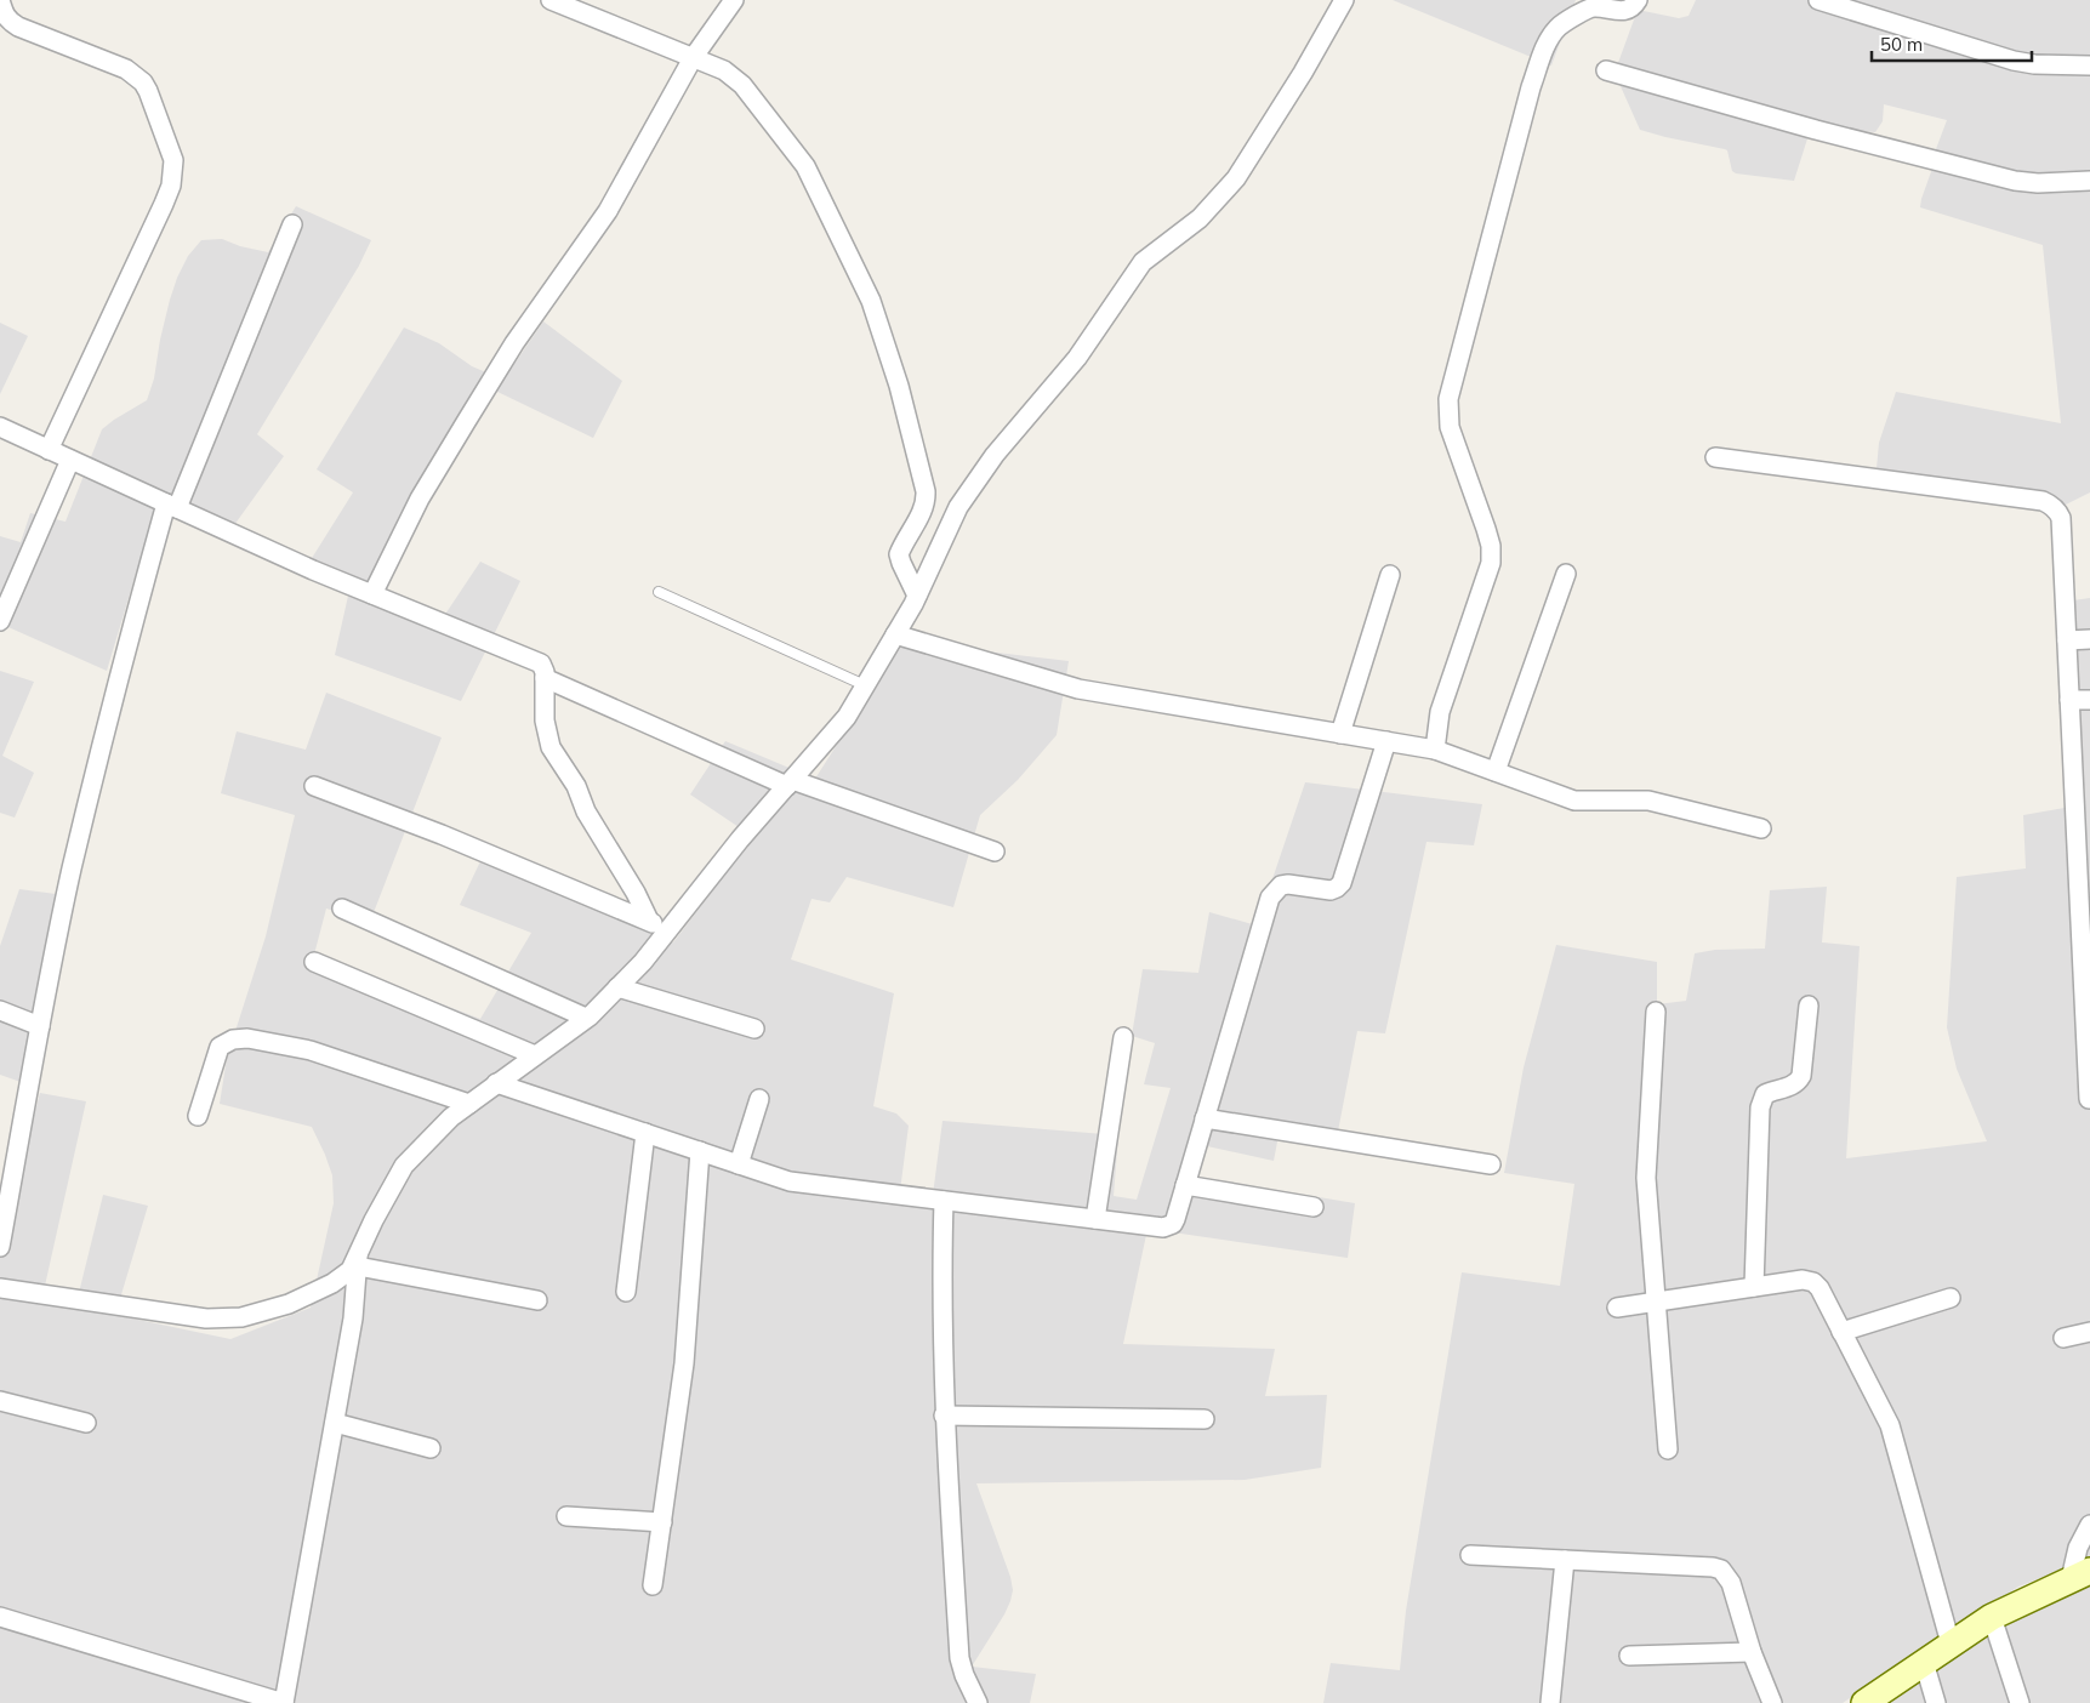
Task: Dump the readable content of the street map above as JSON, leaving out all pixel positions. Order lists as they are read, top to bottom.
{
  "scale_bar": "50 m"
}
